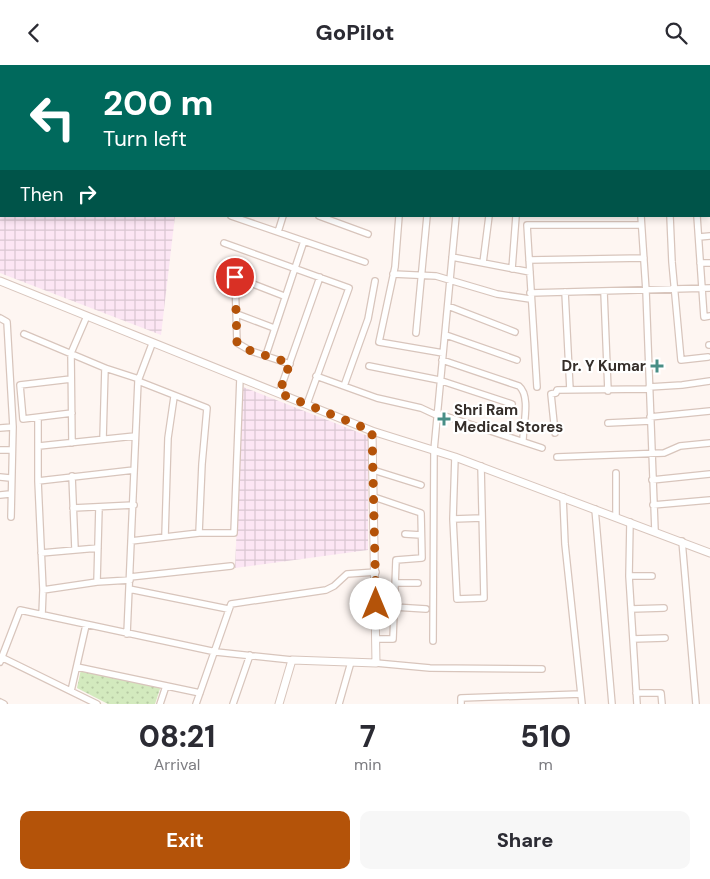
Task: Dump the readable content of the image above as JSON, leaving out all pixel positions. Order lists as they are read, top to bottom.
{
  "places": {
    "health": ["Dr. Y Kumar", "Shri Ram Medical Stores"]
  },
  "page": {
    "header": "GoPilot",
    "turn": ["200 m", "Turn left"],
    "then": "Then",
    "eta": [
      "08:21",
      "Arrival",
      "7",
      "min",
      "510",
      "m"
    ],
    "buttons": ["Exit", "Share"]
  }
}
